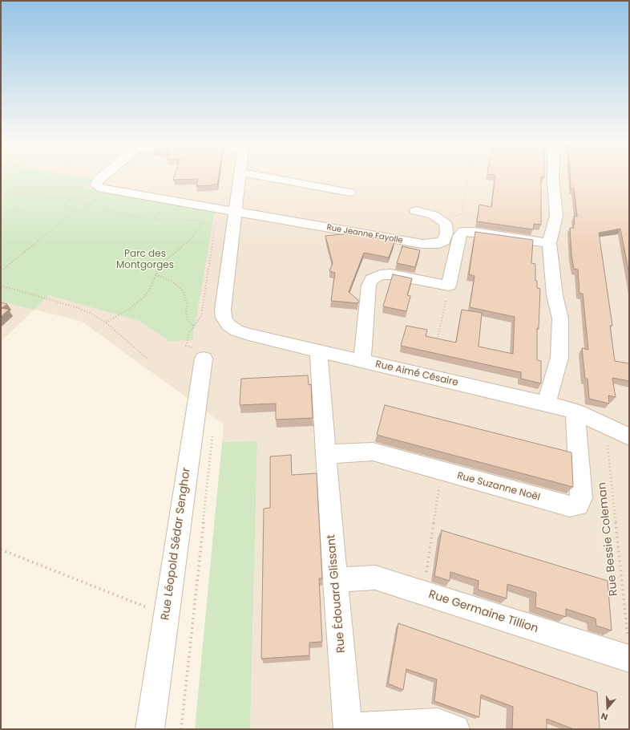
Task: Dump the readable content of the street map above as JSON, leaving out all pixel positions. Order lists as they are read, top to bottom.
{
  "streets": {
    "street": [
      "Rue Jeanne Fayolle",
      "Rue Aimé Césaire",
      "Rue Suzanne Noël",
      "Rue Léopold Sédar Senghor",
      "Rue Édouard Glissant",
      "Rue Germaine Tillion"
    ],
    "path": ["Rue Bessie Coleman"]
  },
  "crossings": [
    ["Rue Jeanne Fayolle", "Rue Aimé Césaire"],
    ["Rue Aimé Césaire", "Rue Suzanne Noël"],
    ["Rue Aimé Césaire", "Rue Bessie Coleman"],
    ["Rue Aimé Césaire", "Rue Édouard Glissant"],
    ["Rue Suzanne Noël", "Rue Édouard Glissant"],
    ["Rue Bessie Coleman", "Rue Germaine Tillion"],
    ["Rue Édouard Glissant", "Rue Germaine Tillion"]
  ],
  "parks": ["Parc des Montgorges"],
  "north": "bottom"
}
